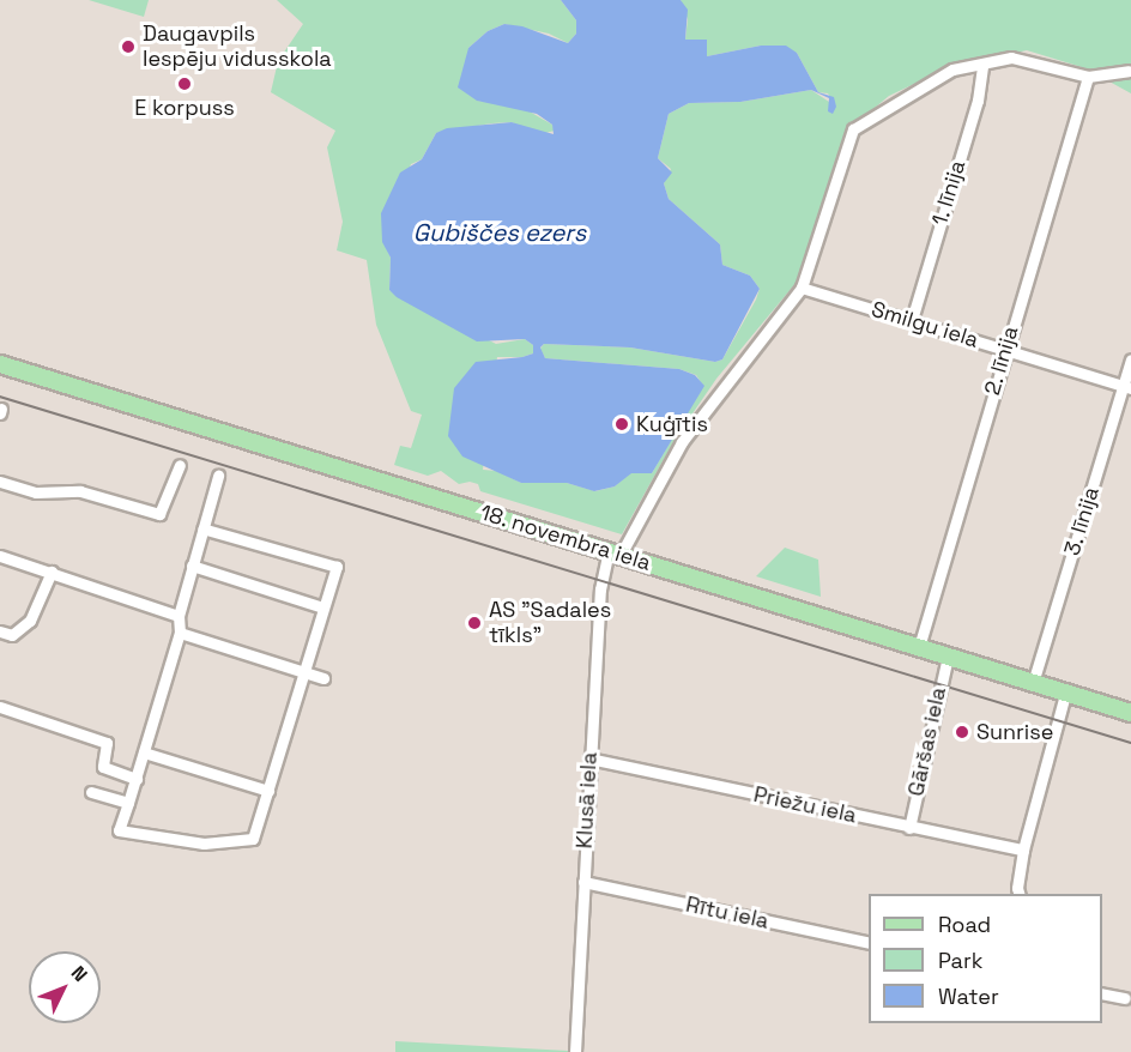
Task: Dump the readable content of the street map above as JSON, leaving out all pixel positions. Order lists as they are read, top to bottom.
{
  "streets": {
    "main road": ["18. novembra iela"],
    "street": [
      "1. līnija",
      "Smilgu iela",
      "2. līnija",
      "3. līnija",
      "Gāršas iela",
      "Klusā iela",
      "Priežu iela",
      "Rītu iela"
    ]
  },
  "crossings": [
    ["1. līnija", "Smilgu iela"],
    ["Smilgu iela", "2. līnija"],
    ["Smilgu iela", "3. līnija"],
    ["2. līnija", "18. novembra iela"],
    ["3. līnija", "18. novembra iela"],
    ["18. novembra iela", "Gāršas iela"],
    ["18. novembra iela", "Klusā iela"],
    ["Gāršas iela", "Priežu iela"],
    ["Klusā iela", "Priežu iela"],
    ["Klusā iela", "Rītu iela"]
  ],
  "water": ["Gubiščes ezers"],
  "places": [
    "Daugavpils Iespēju vidusskola",
    "E korpuss",
    "Kuģītis",
    "AS \"Sadales tīkls\"",
    "Sunrise"
  ],
  "legend": ["Road", "Park", "Water"],
  "north": "top right"
}
